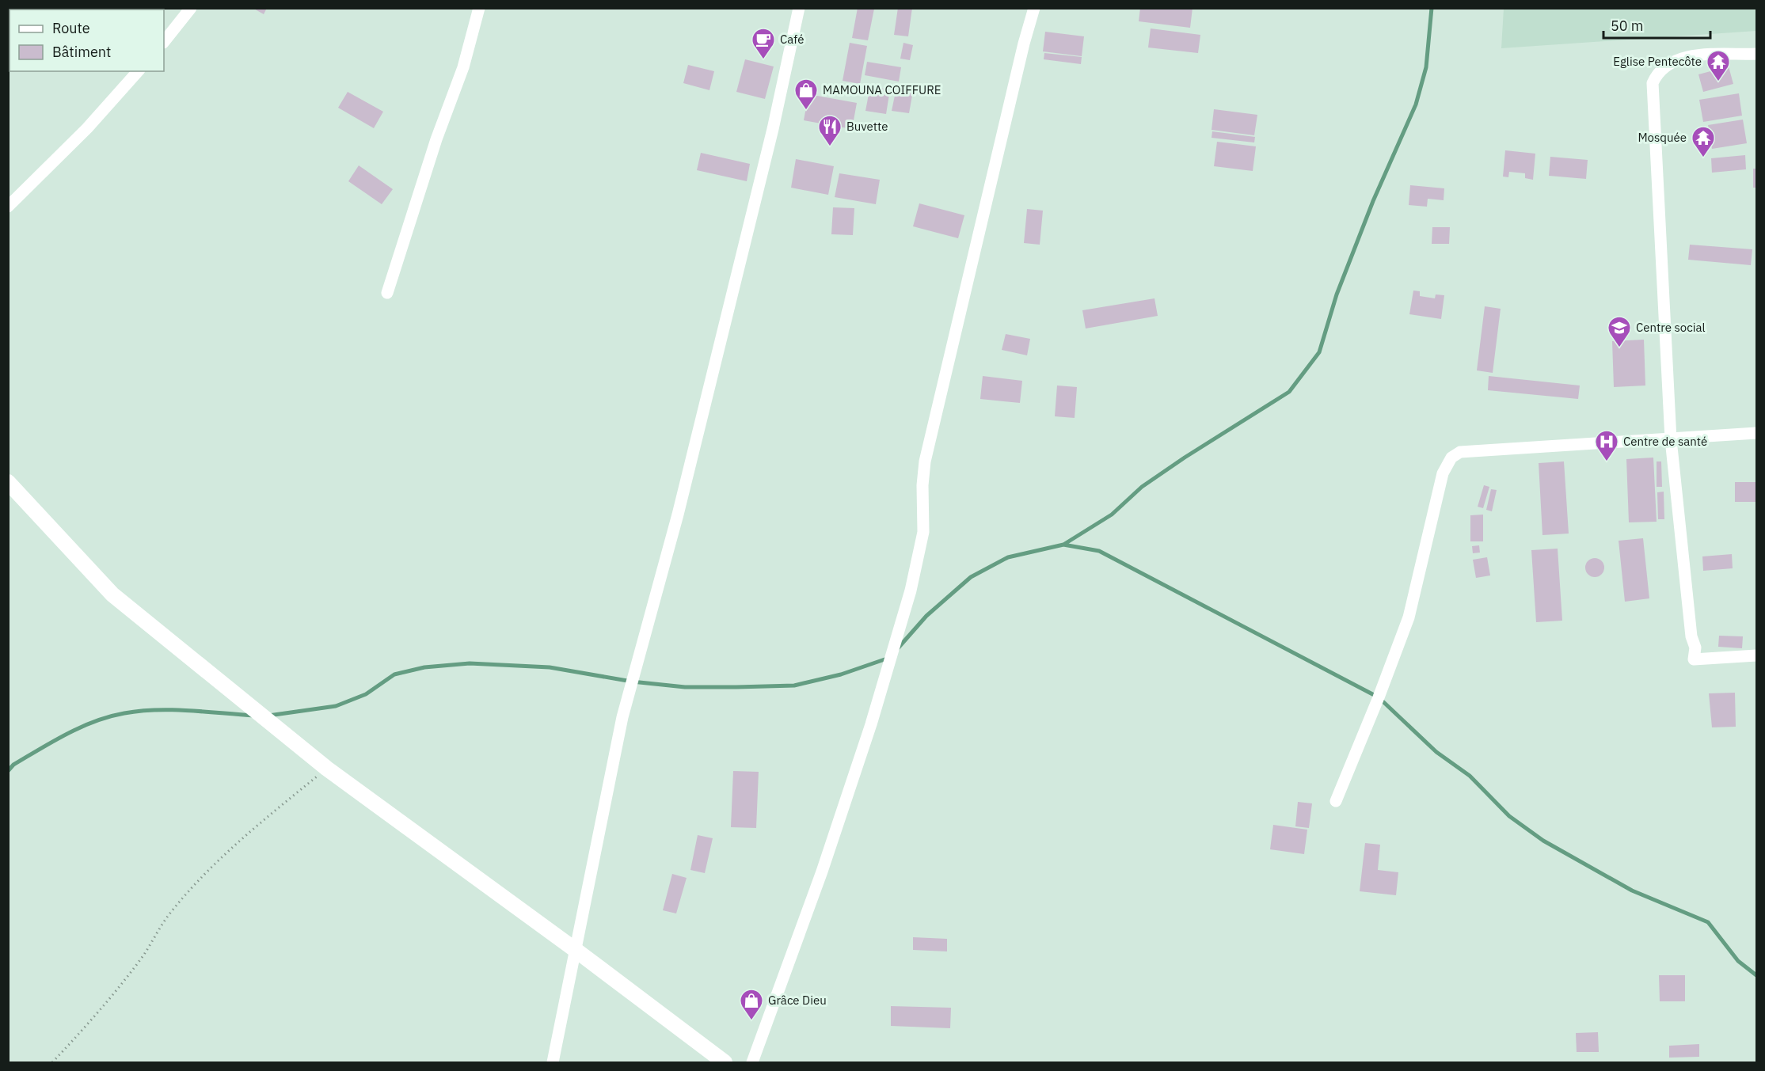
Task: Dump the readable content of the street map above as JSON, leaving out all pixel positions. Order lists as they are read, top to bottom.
{
  "places": {
    "cafe": ["Café"],
    "temple": ["Eglise Pentecôte", "Mosquée"],
    "shop": ["MAMOUNA COIFFURE", "Grâce Dieu"],
    "restaurant": ["Buvette"],
    "school or university": ["Centre social"],
    "hospital": ["Centre de santé"]
  },
  "legend": ["Route", "Bâtiment"],
  "scale_bar": "50 m"
}
